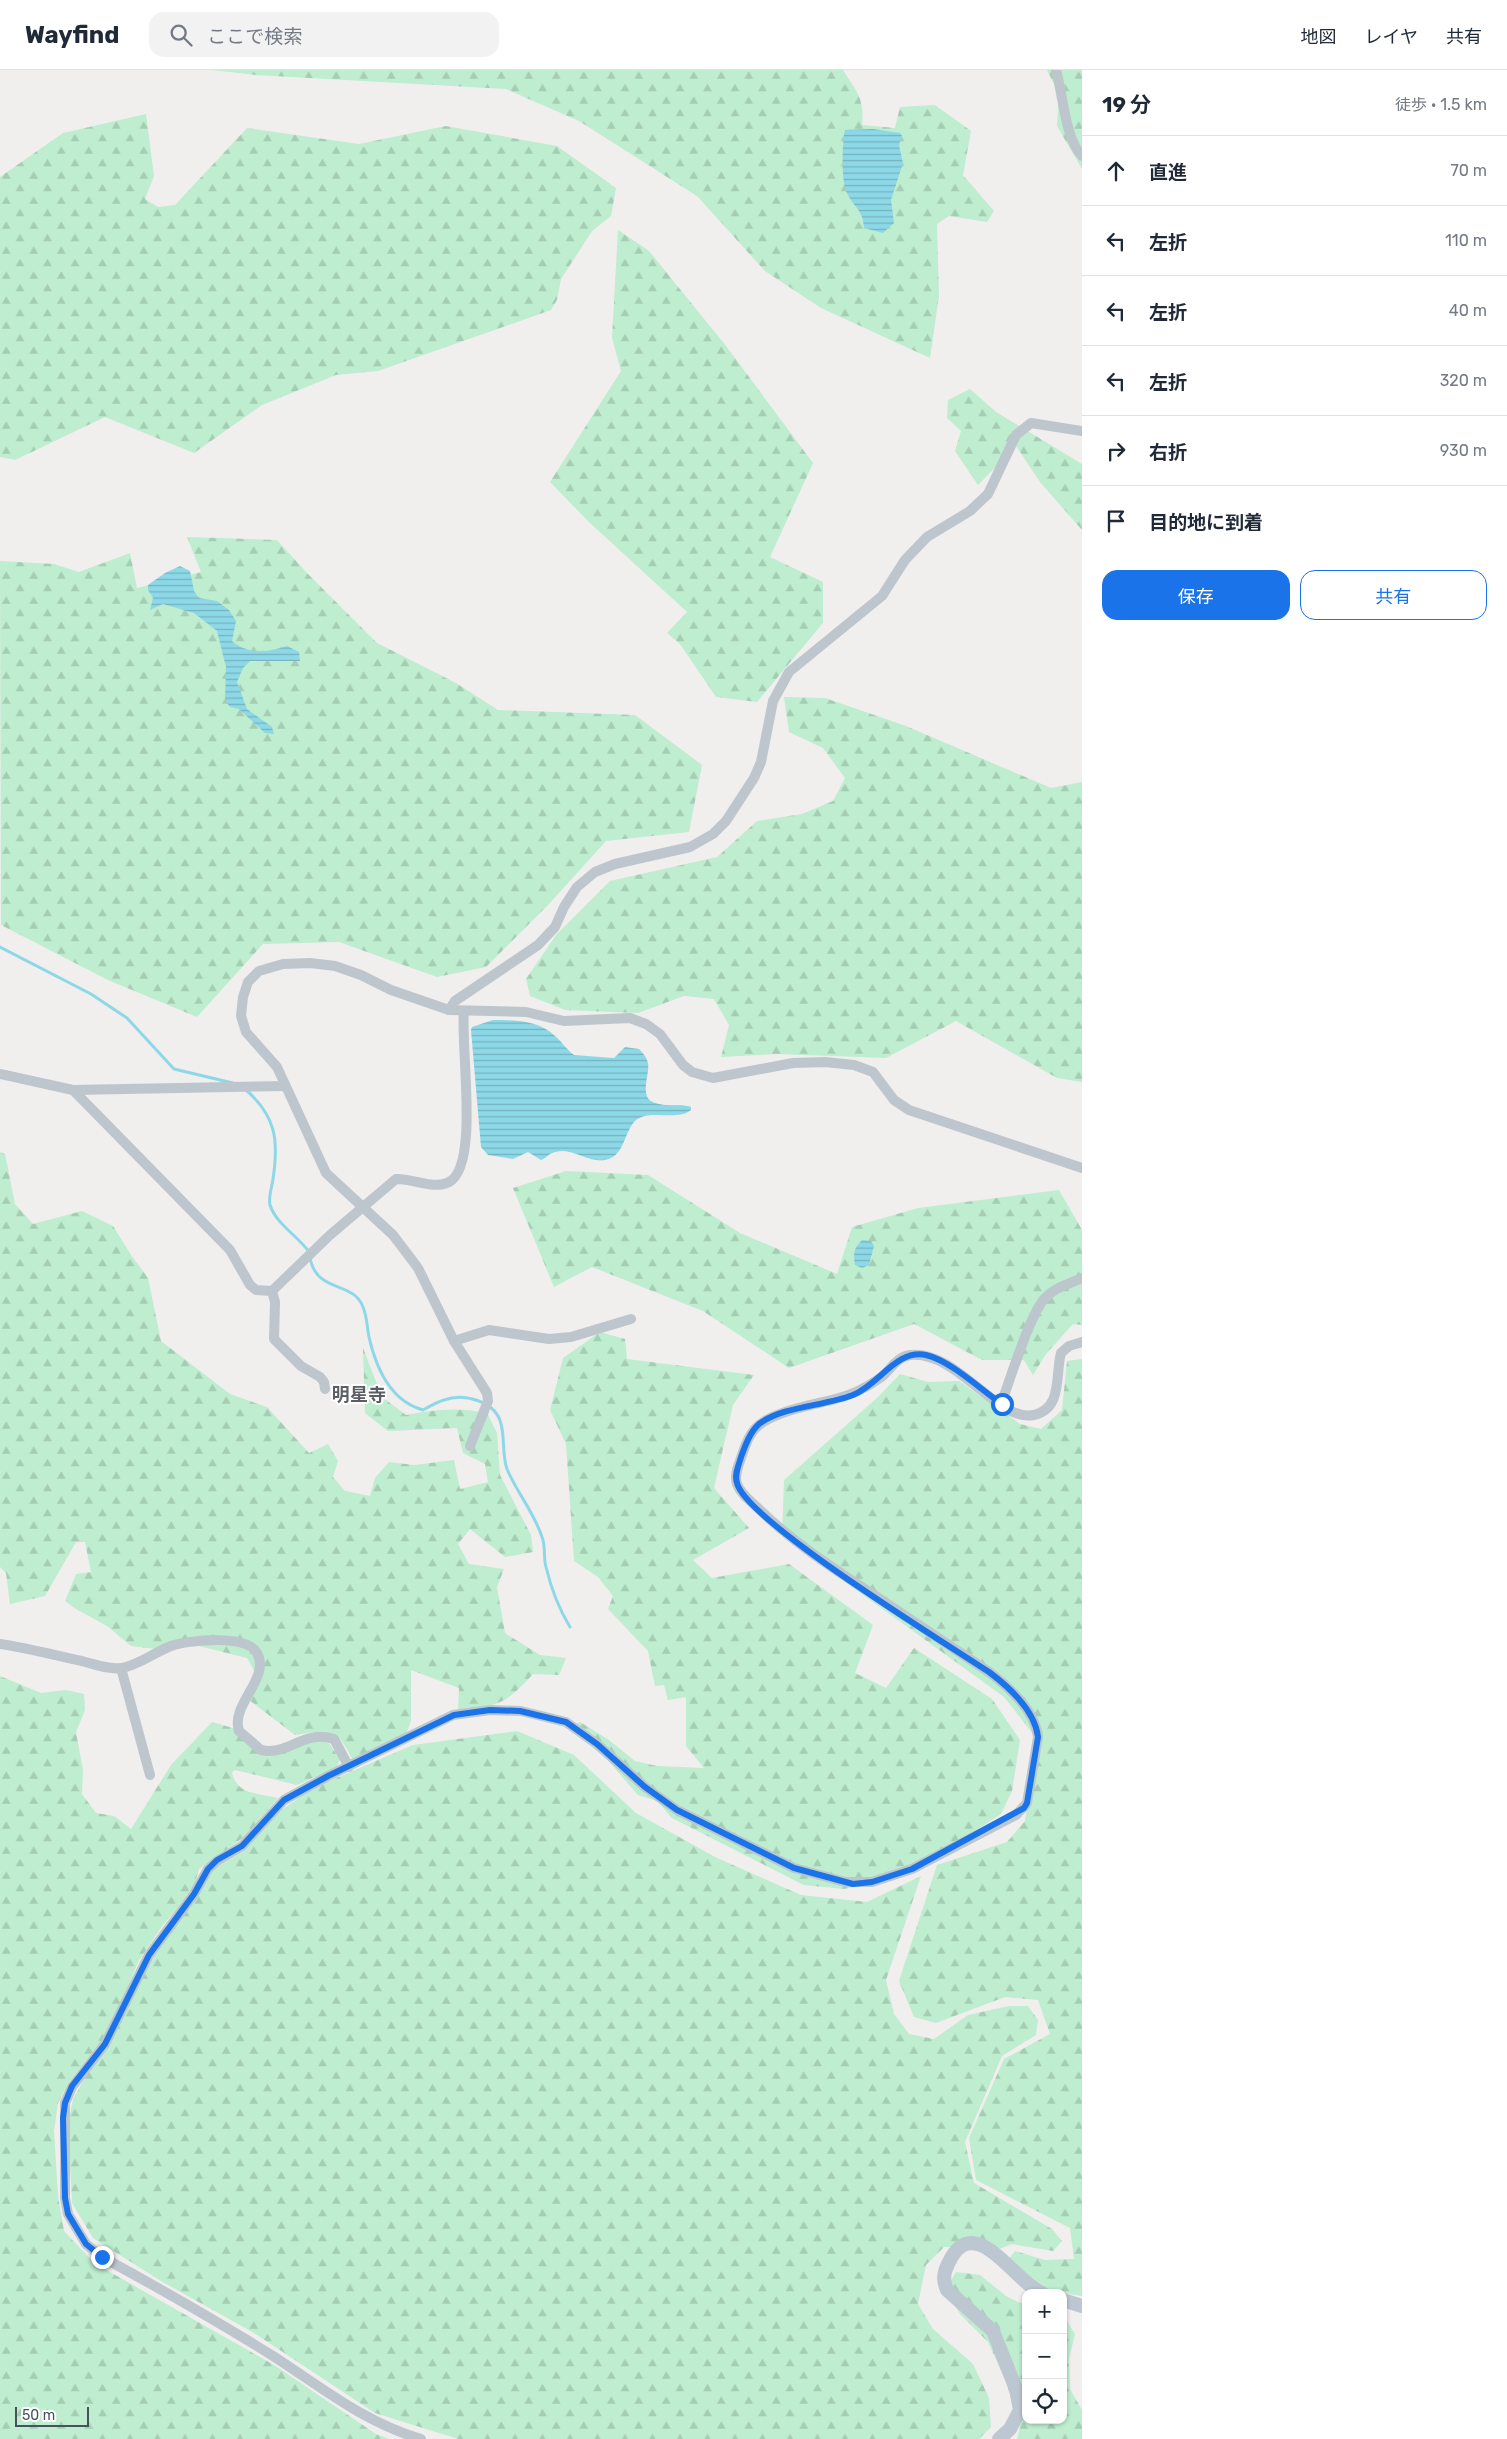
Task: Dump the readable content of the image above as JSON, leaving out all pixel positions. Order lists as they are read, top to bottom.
{
  "districts": ["明星寺"],
  "scale_bar": "50 m",
  "page": {
    "header": "Wayfind",
    "search": "ここで検索",
    "nav": ["地図", "レイヤ", "共有"],
    "heading": ["19 分", "徒歩 · 1.5 km"],
    "list": [
      ["直進", "70 m"],
      ["左折", "110 m"],
      ["左折", "40 m"],
      ["左折", "320 m"],
      ["右折", "930 m"],
      "目的地に到着"
    ],
    "buttons": ["保存", "共有"],
    "map_buttons": ["+", "−"],
    "scale": "50 m"
  }
}
